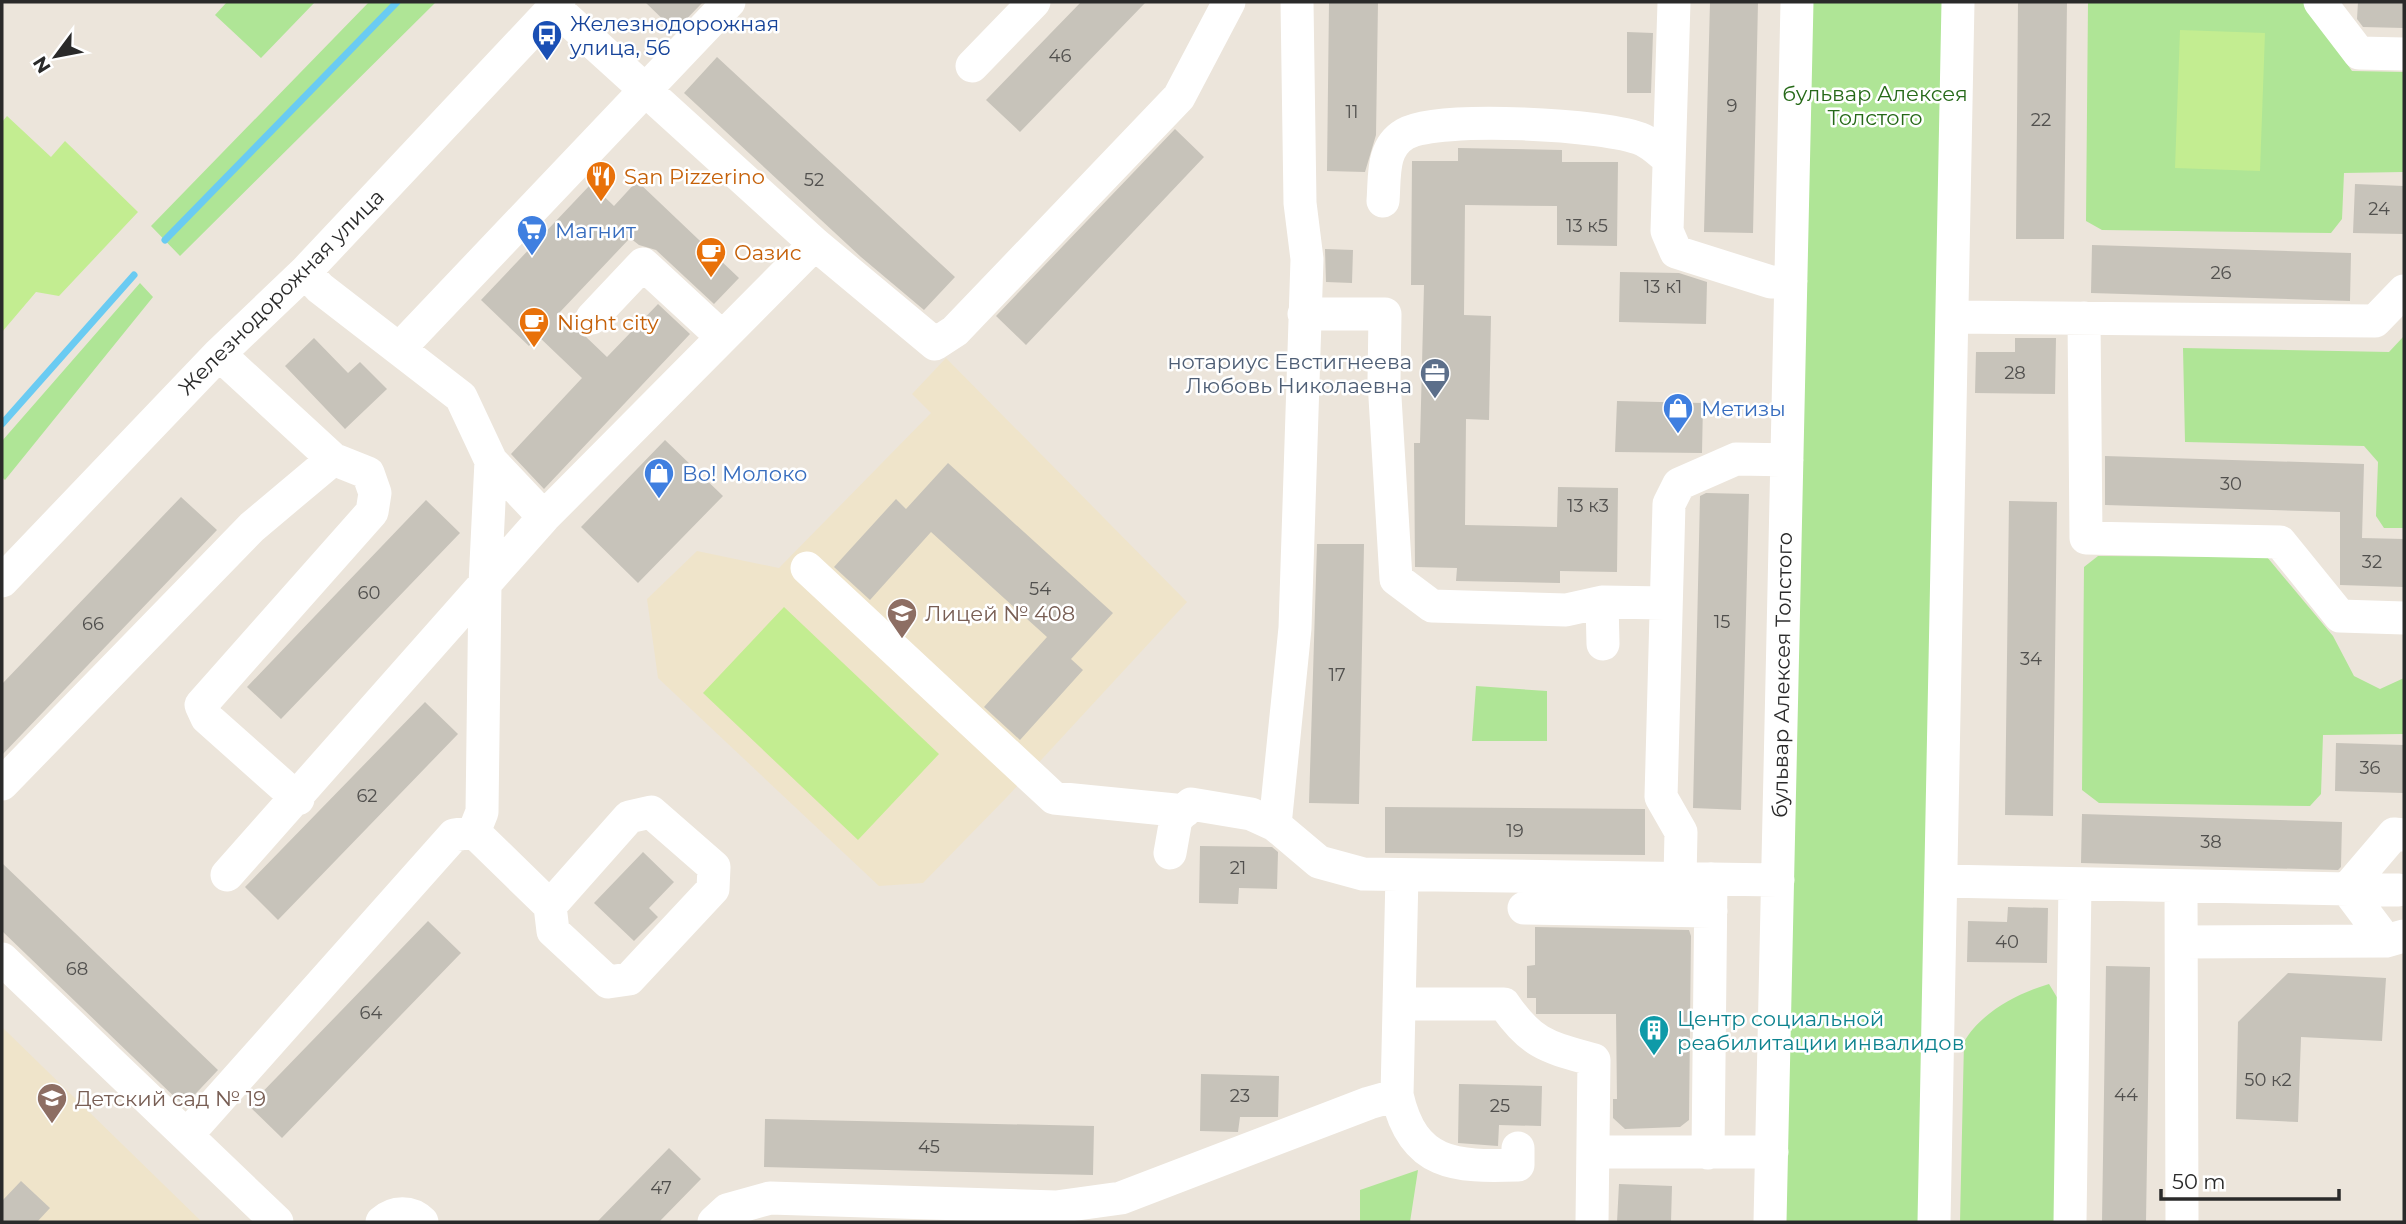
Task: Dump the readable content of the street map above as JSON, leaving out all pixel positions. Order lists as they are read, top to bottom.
{
  "streets": {
    "street": ["Железнодорожная улица", "бульвар Алексея Толстого"]
  },
  "parks": ["бульвар Алексея Толстого"],
  "places": {
    "bus stop": ["Железнодорожная улица, 56"],
    "restaurant": ["San Pizzerino"],
    "supermarket": ["Магнит"],
    "cafe": ["Оазис", "Night city"],
    "office": ["нотариус Евстигнеева Любовь Николаевна"],
    "shop": ["Метизы", "Во! Молоко"],
    "school or university": ["Лицей № 408", "Детский сад № 19"],
    "building": ["Центр социальной реабилитации инвалидов"]
  },
  "house_numbers": [
    "46",
    "9",
    "11",
    "22",
    "52",
    "24",
    "13 к5",
    "26",
    "13 к1",
    "28",
    "30",
    "13 к3",
    "32",
    "54",
    "60",
    "15",
    "66",
    "34",
    "17",
    "36",
    "62",
    "19",
    "38",
    "21",
    "40",
    "68",
    "64",
    "50 к2",
    "44",
    "23",
    "25",
    "45",
    "47"
  ],
  "scale_bar": "50 m",
  "north": "bottom left"
}
